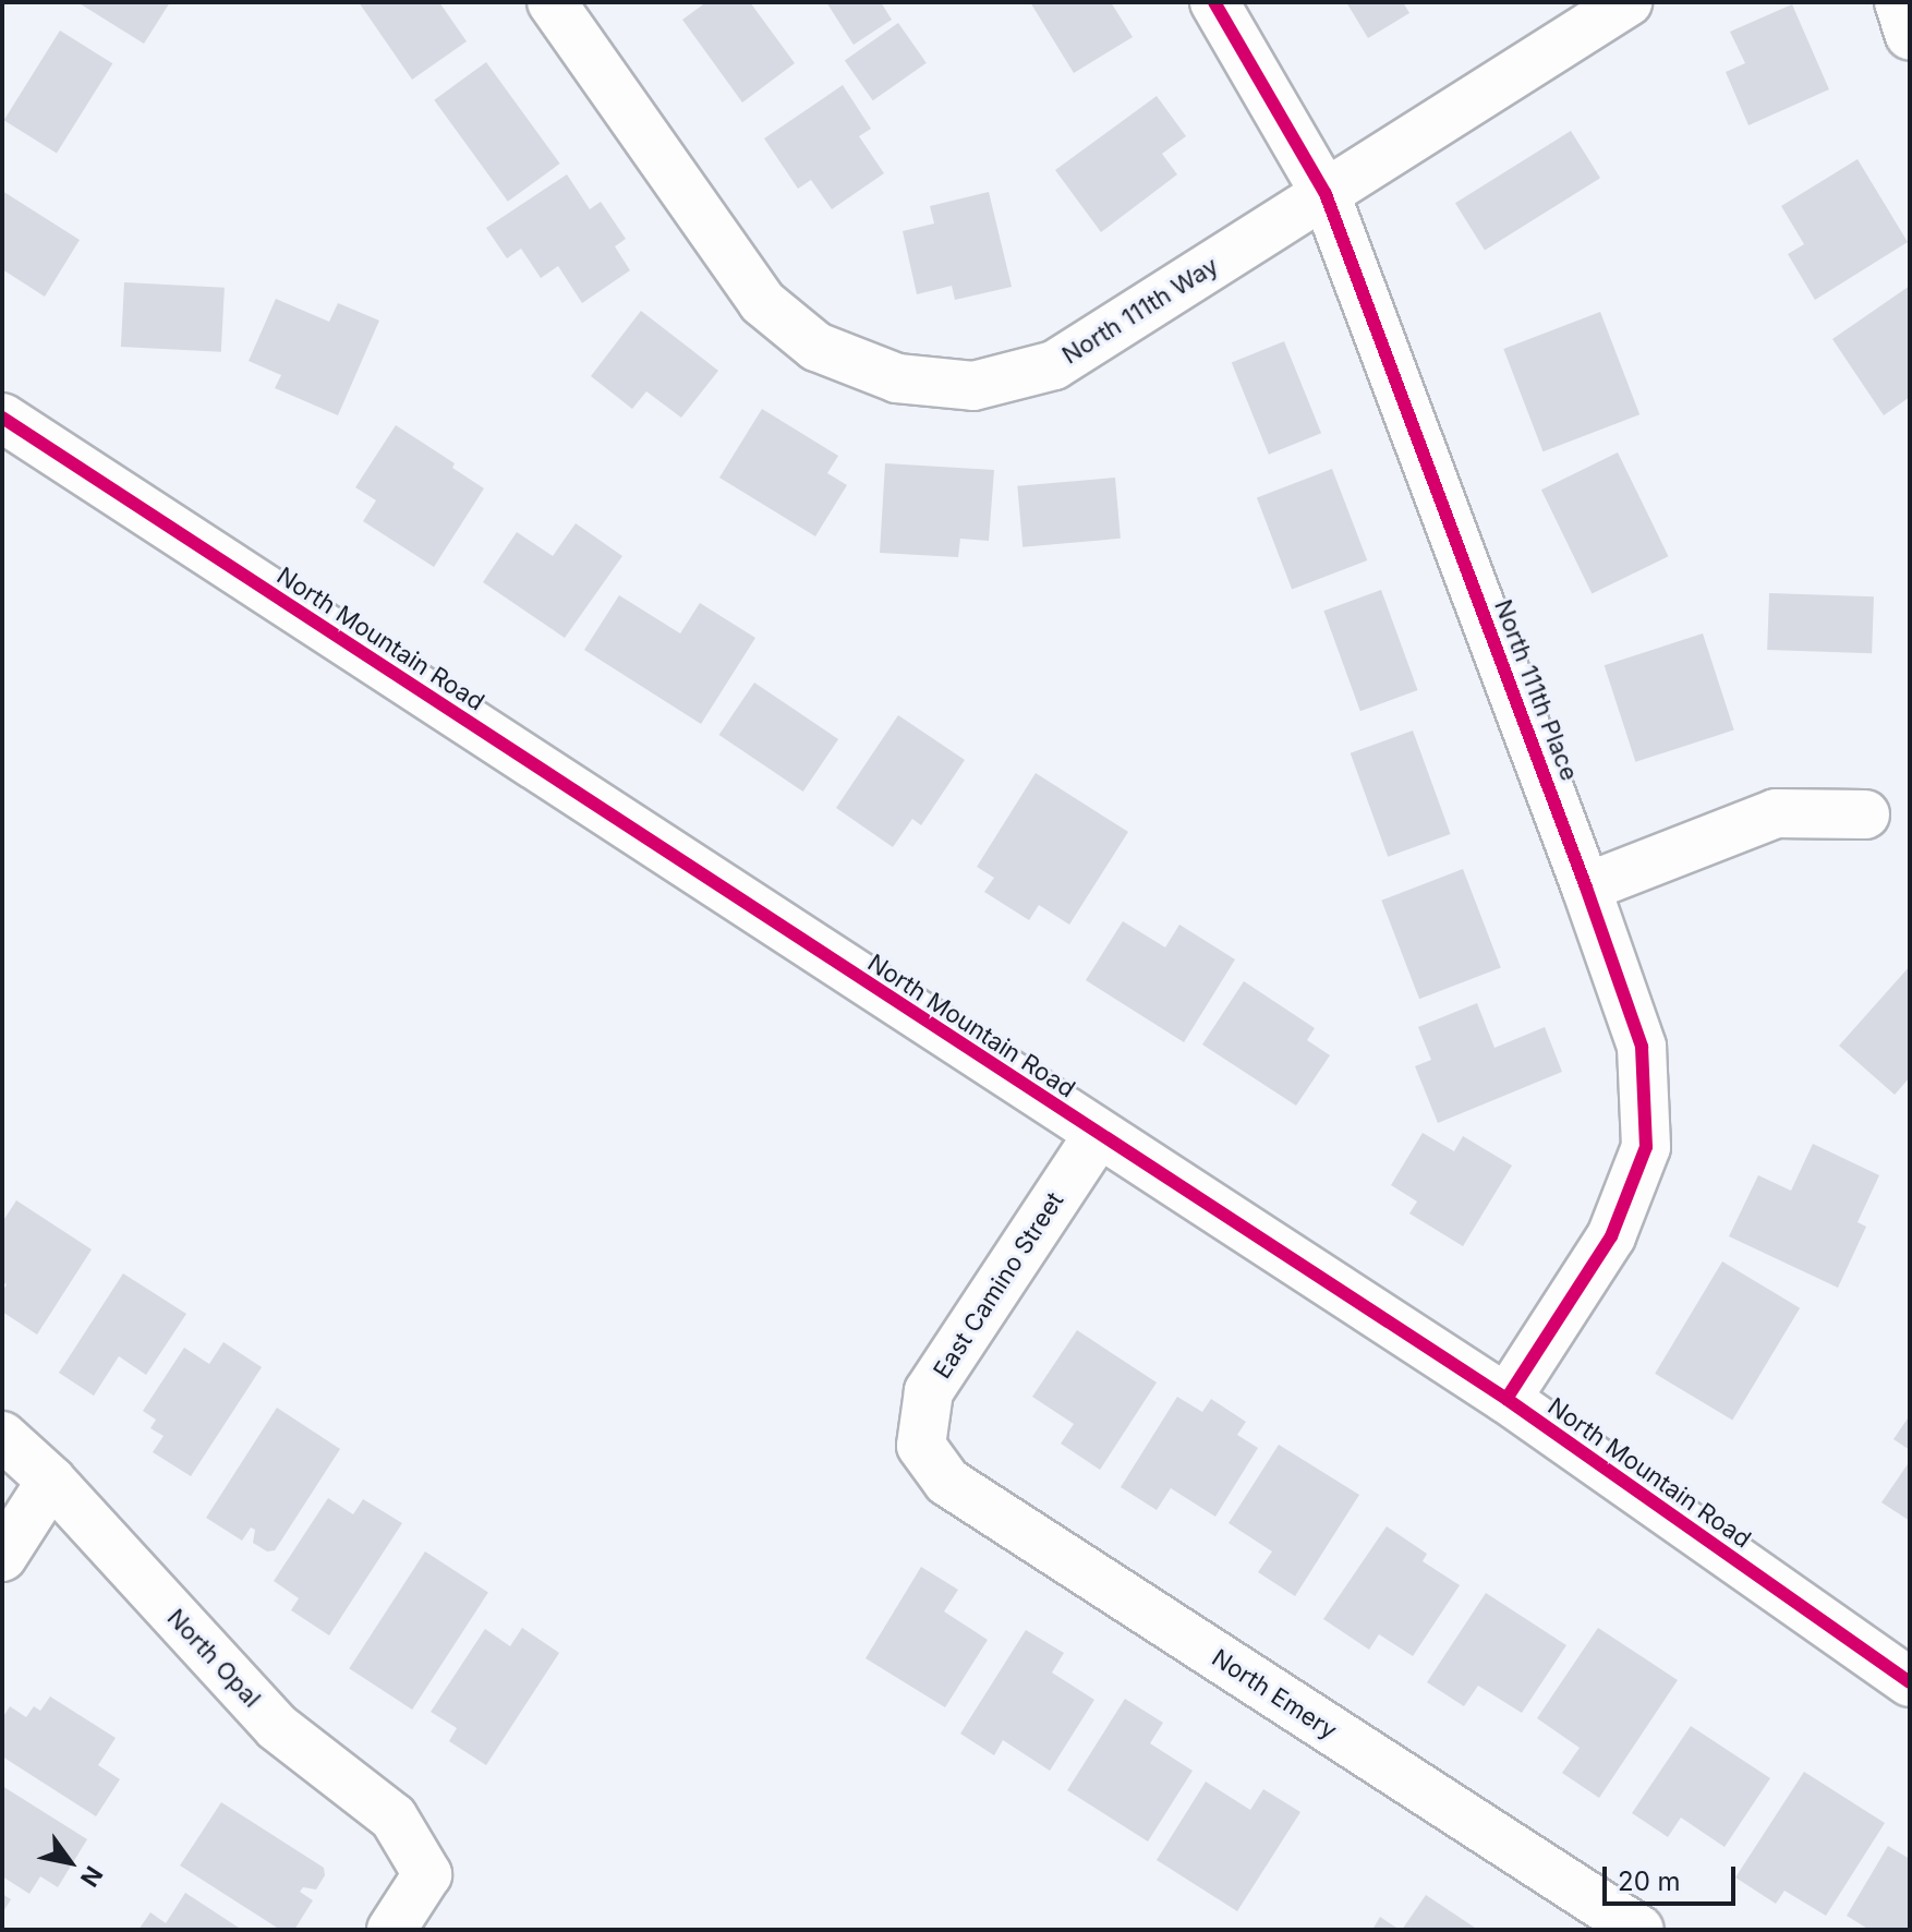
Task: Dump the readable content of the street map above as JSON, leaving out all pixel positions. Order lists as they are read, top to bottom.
{
  "streets": {
    "street": [
      "North 111th Way",
      "North Mountain Road",
      "North 111th Place",
      "East Camino Street",
      "North Opal",
      "North Emery"
    ]
  },
  "crossings": [
    ["North 111th Way", "North 111th Place"],
    ["North Mountain Road", "North 111th Place"],
    ["North Mountain Road", "East Camino Street"],
    ["East Camino Street", "North Emery"]
  ],
  "scale_bar": "20 m",
  "north": "bottom right"
}
